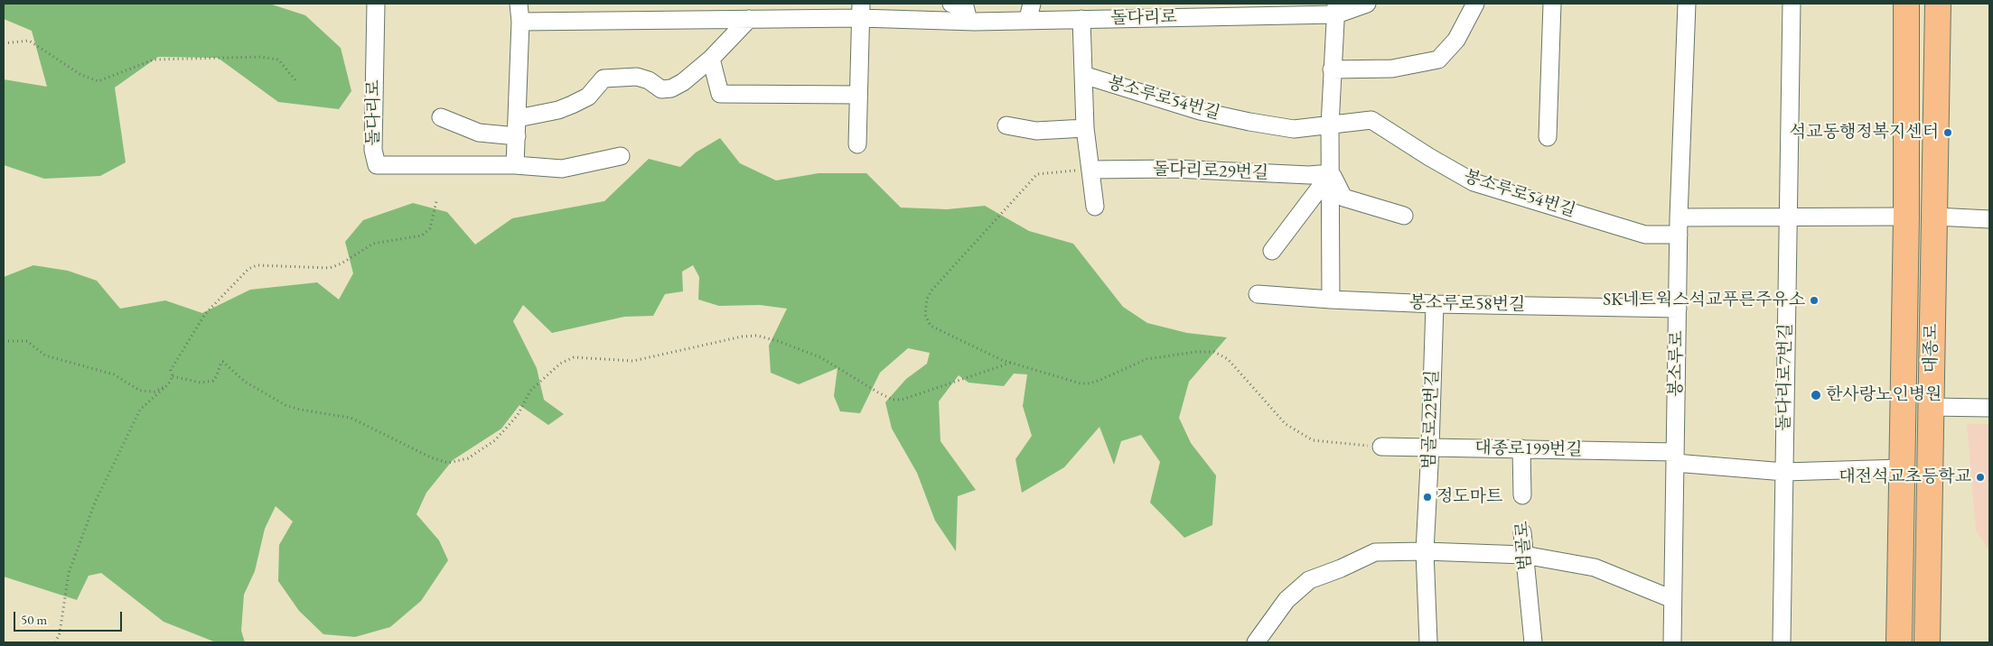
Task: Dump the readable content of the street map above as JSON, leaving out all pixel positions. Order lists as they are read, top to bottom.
{
  "streets": {
    "main road": ["대종로"],
    "street": [
      "돌다리로",
      "봉소루로54번길",
      "돌다리로29번길",
      "봉소루로58번길",
      "봉소루로",
      "돌다리로7번길",
      "범골로22번길",
      "대종로199번길",
      "범골로"
    ]
  },
  "crossings": [
    ["봉소루로54번길", "봉소루로"],
    ["봉소루로58번길", "봉소루로"],
    ["봉소루로58번길", "범골로22번길"],
    ["대종로", "대종로199번길"],
    ["봉소루로", "대종로199번길"],
    ["돌다리로7번길", "대종로199번길"],
    ["범골로22번길", "대종로199번길"],
    ["대종로199번길", "범골로"]
  ],
  "places": [
    "석교동행정복지센터",
    "SK네트웍스석교푸른주유소",
    "한사랑노인병원",
    "대전석교초등학교",
    "정도마트"
  ],
  "scale_bar": "50 m"
}
